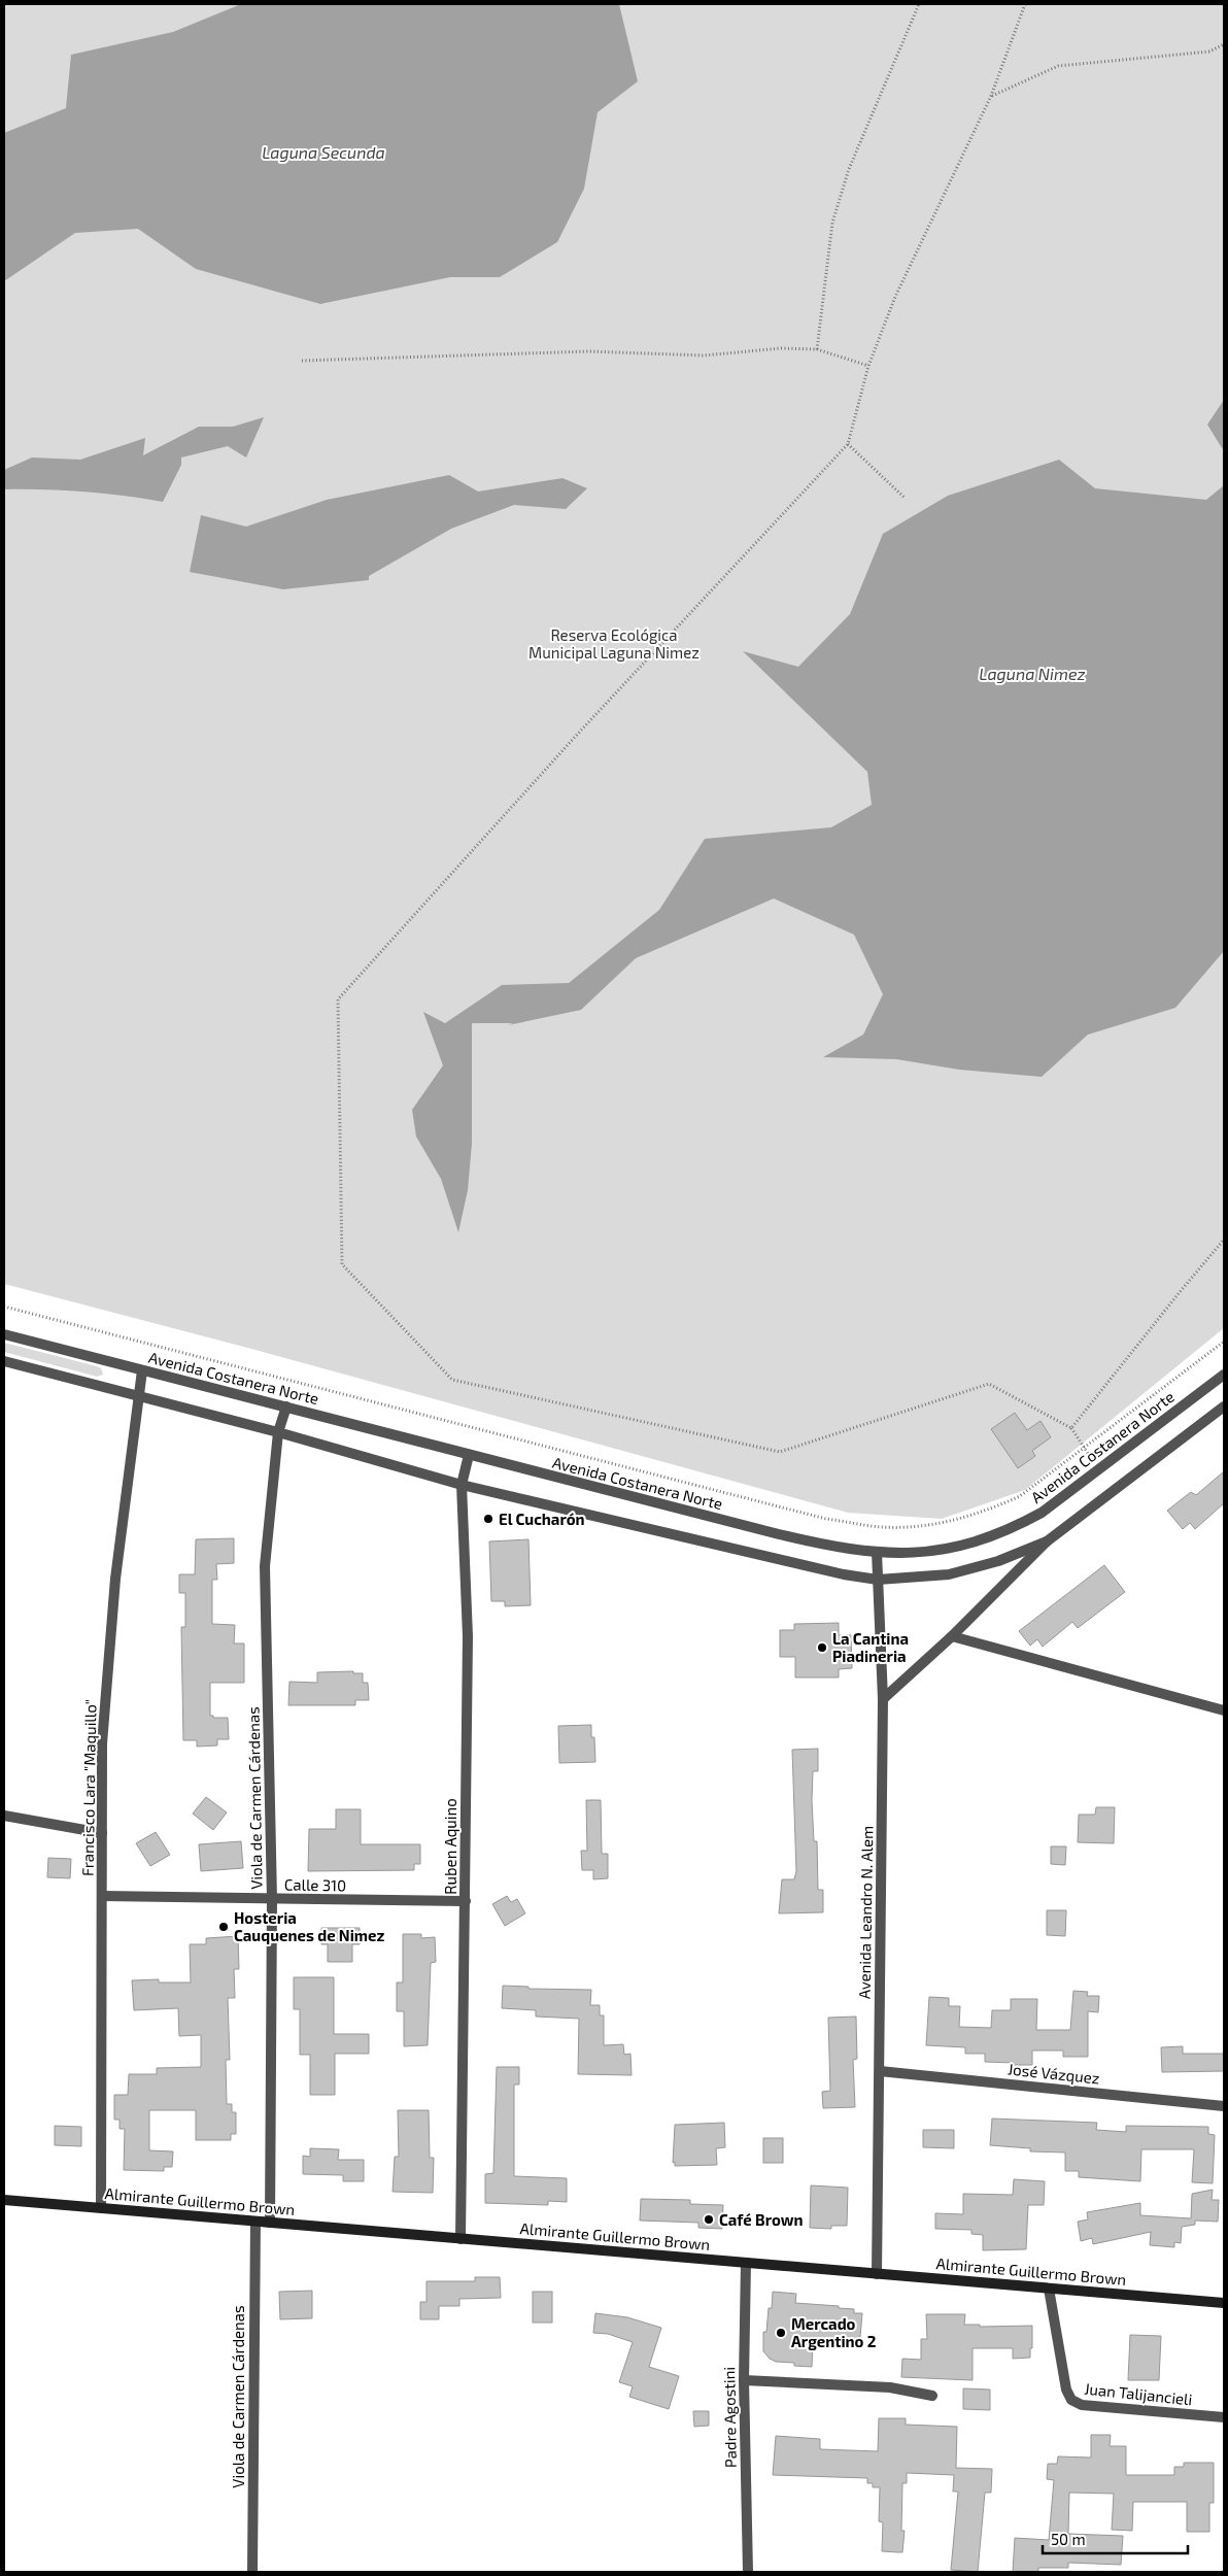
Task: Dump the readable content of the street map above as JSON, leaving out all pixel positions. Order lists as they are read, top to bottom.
{
  "streets": {
    "main road": ["Almirante Guillermo Brown"],
    "street": [
      "Avenida Costanera Norte",
      "Francisco Lara \"Maquillo\"",
      "Viola de Carmen Cárdenas",
      "Ruben Aquino",
      "Calle 310",
      "Avenida Leandro N. Alem",
      "José Vázquez",
      "Juan Talijancieli",
      "Padre Agostini"
    ]
  },
  "crossings": [
    ["Avenida Costanera Norte", "Francisco Lara \"Maquillo\""],
    ["Avenida Costanera Norte", "Viola de Carmen Cárdenas"],
    ["Avenida Costanera Norte", "Ruben Aquino"],
    ["Avenida Costanera Norte", "Avenida Leandro N. Alem"],
    ["Francisco Lara \"Maquillo\"", "Calle 310"],
    ["Francisco Lara \"Maquillo\"", "Almirante Guillermo Brown"],
    ["Viola de Carmen Cárdenas", "Calle 310"],
    ["Viola de Carmen Cárdenas", "Almirante Guillermo Brown"],
    ["Ruben Aquino", "Calle 310"],
    ["Ruben Aquino", "Almirante Guillermo Brown"],
    ["Avenida Leandro N. Alem", "José Vázquez"],
    ["Avenida Leandro N. Alem", "Almirante Guillermo Brown"],
    ["Almirante Guillermo Brown", "Juan Talijancieli"],
    ["Almirante Guillermo Brown", "Padre Agostini"]
  ],
  "water": ["Laguna Secunda", "Laguna Nimez"],
  "parks": ["Reserva Ecológica Municipal Laguna Nimez"],
  "places": [
    "El Cucharón",
    "La Cantina Piadineria",
    "Hosteria Cauquenes de Nimez",
    "Café Brown",
    "Mercado Argentino 2"
  ],
  "scale_bar": "50 m"
}
